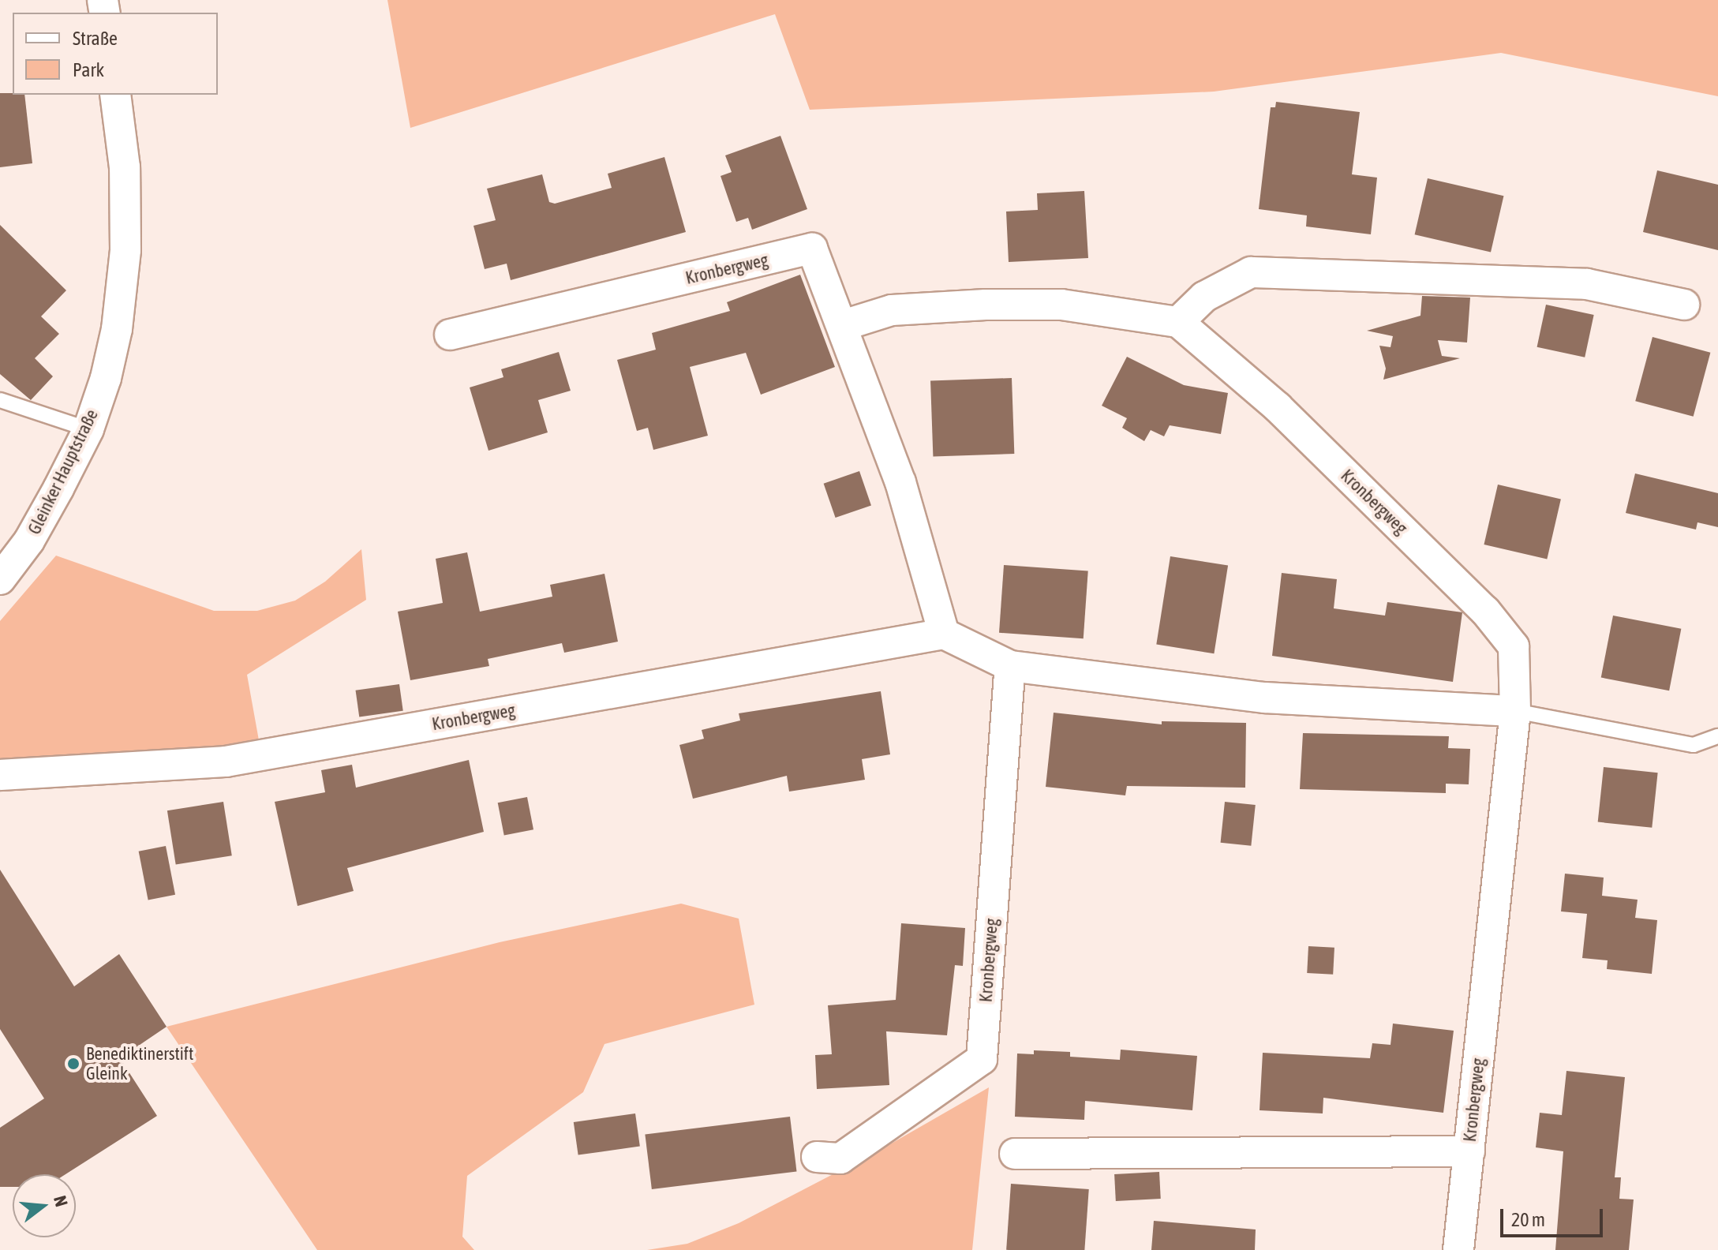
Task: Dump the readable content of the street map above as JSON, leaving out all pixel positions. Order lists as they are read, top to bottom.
{
  "streets": {
    "street": ["Kronbergweg", "Gleinker Hauptstraße"]
  },
  "places": ["Benediktinerstift Gleink"],
  "legend": ["Straße", "Park"],
  "scale_bar": "20 m",
  "north": "right"
}
